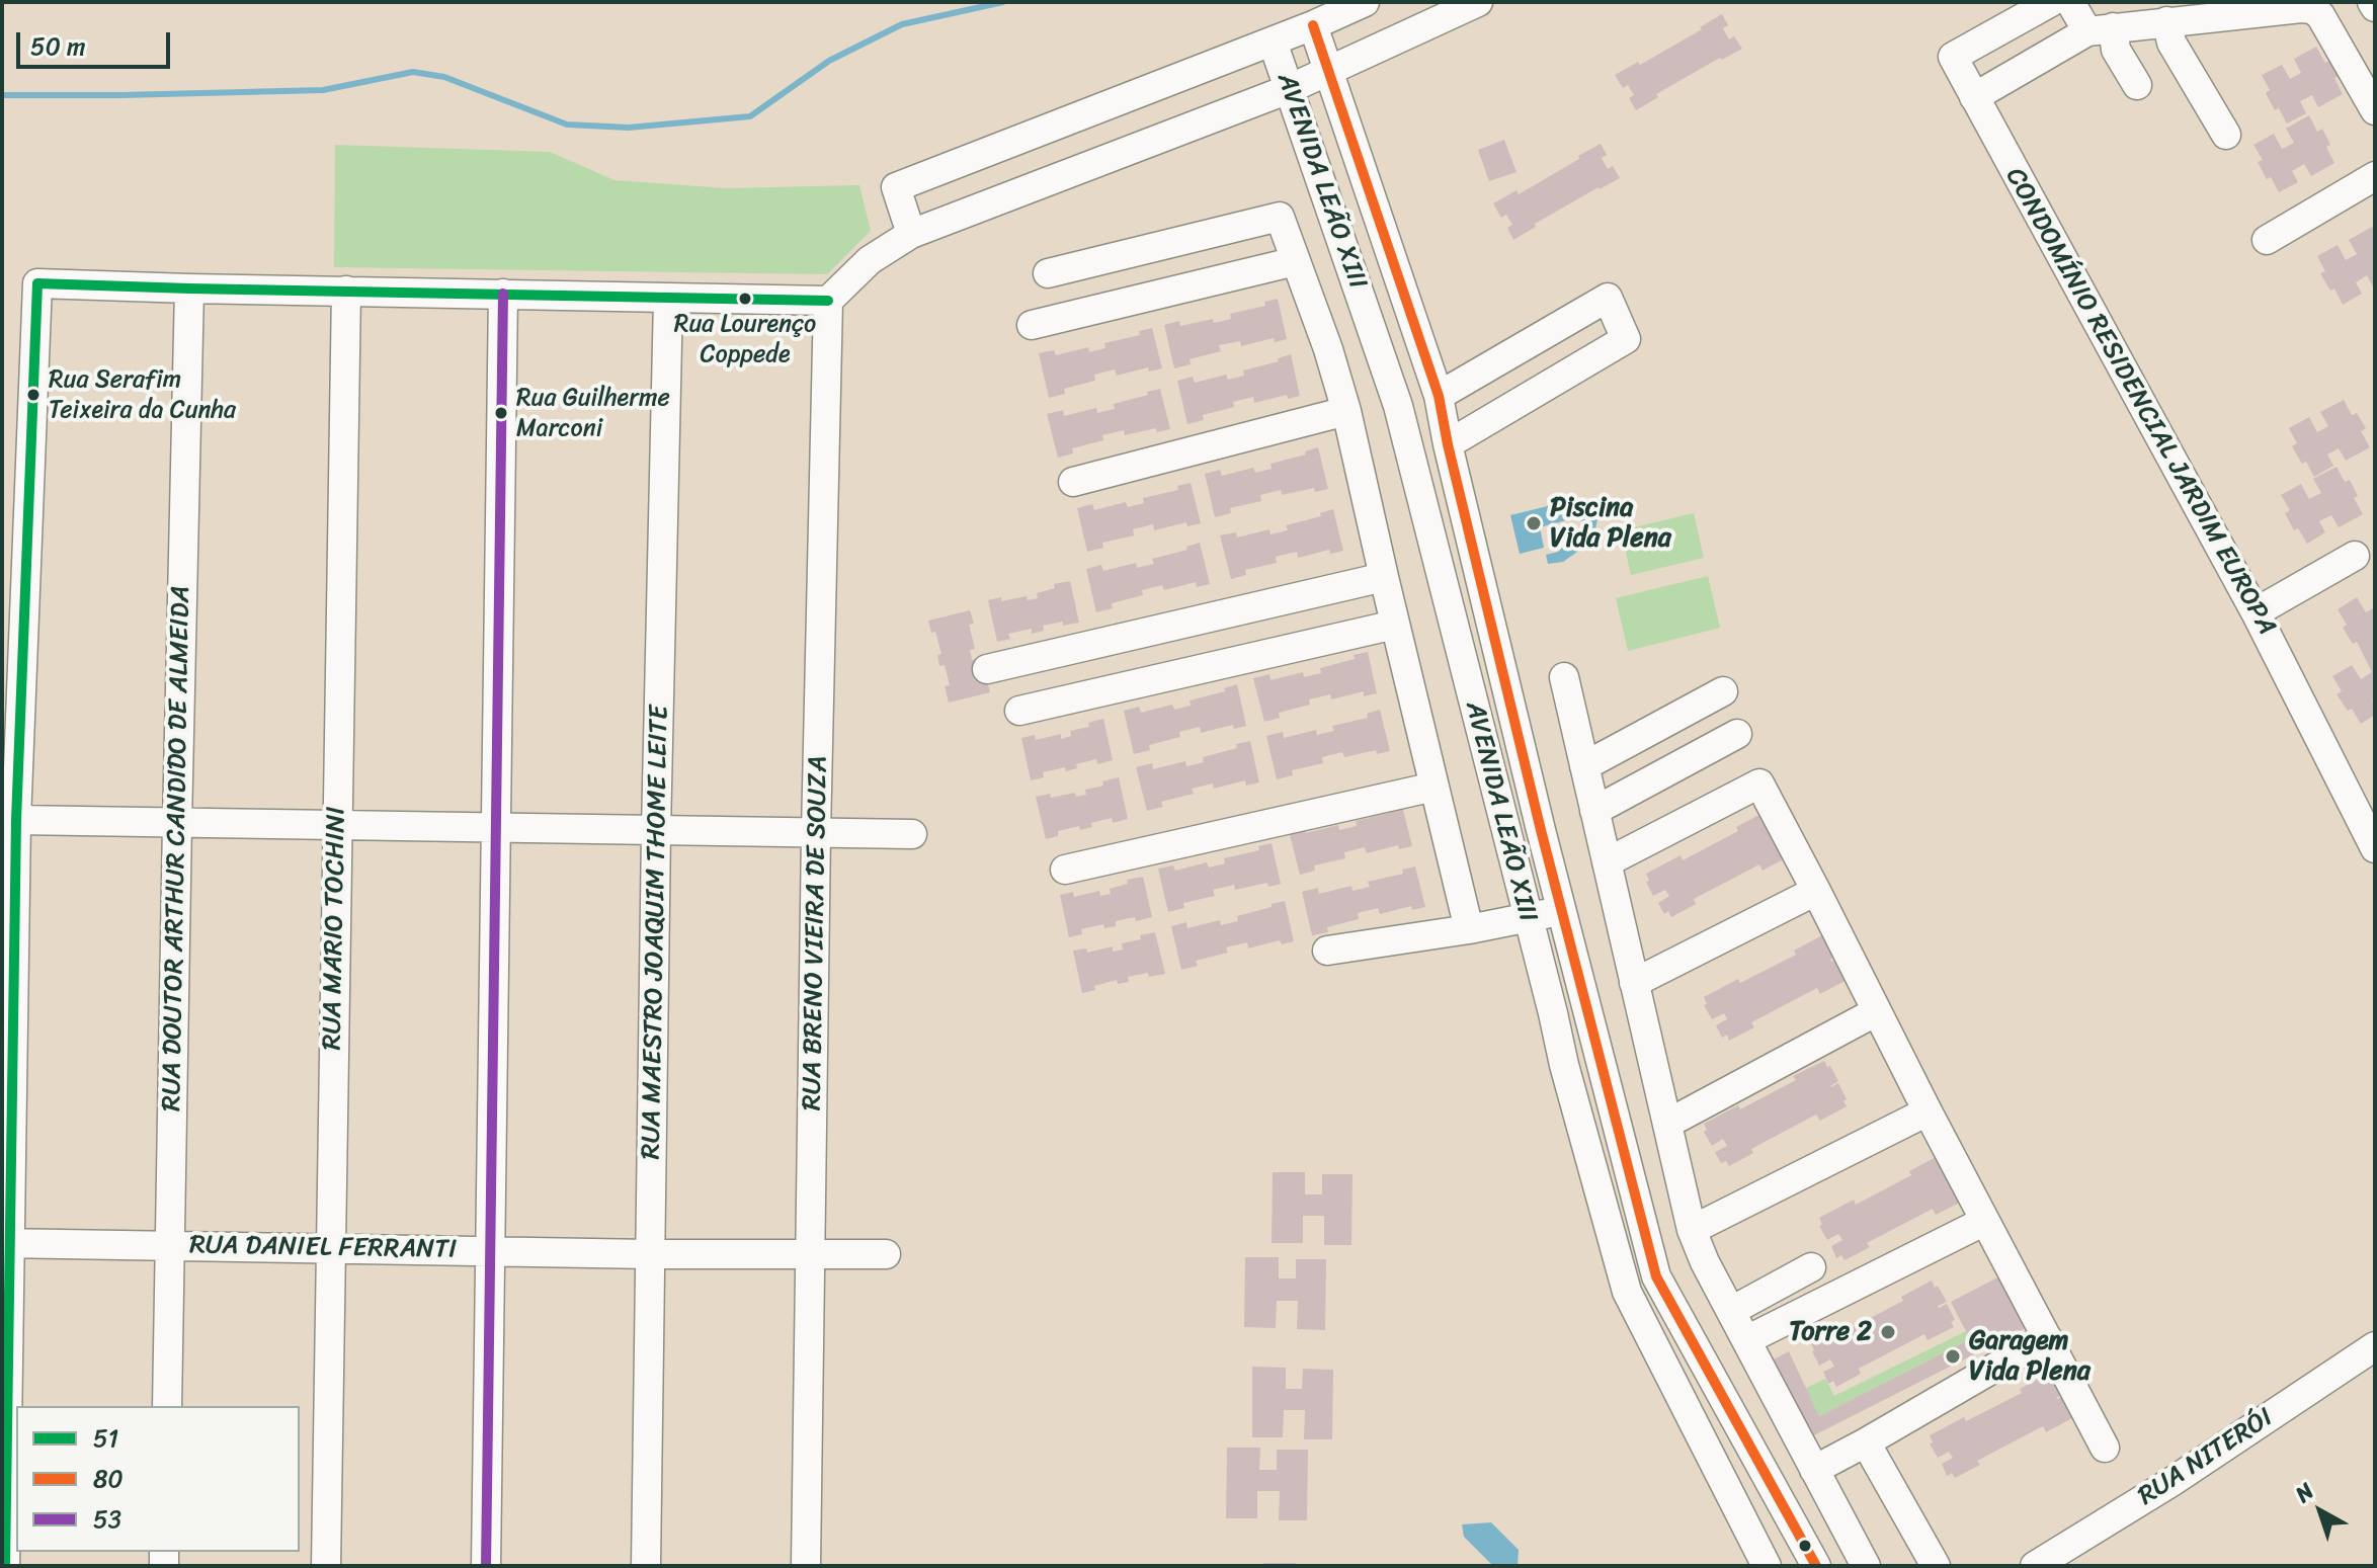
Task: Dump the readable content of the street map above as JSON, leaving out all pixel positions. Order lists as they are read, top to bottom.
{
  "streets": {
    "street": [
      "AVENIDA LEÃO XIII",
      "CONDOMÍNIO RESIDENCIAL JARDIM EUROPA",
      "RUA DOUTOR ARTHUR CANDIDO DE ALMEIDA",
      "RUA MARIO TOCHINI",
      "RUA MAESTRO JOAQUIM THOME LEITE",
      "RUA BRENO VIEIRA DE SOUZA",
      "RUA DANIEL FERRANTI",
      "RUA NITERÓI"
    ]
  },
  "crossings": [
    ["RUA DOUTOR ARTHUR CANDIDO DE ALMEIDA", "RUA DANIEL FERRANTI"],
    ["RUA MARIO TOCHINI", "RUA DANIEL FERRANTI"],
    ["RUA MAESTRO JOAQUIM THOME LEITE", "RUA DANIEL FERRANTI"],
    ["RUA BRENO VIEIRA DE SOUZA", "RUA DANIEL FERRANTI"]
  ],
  "places": [
    "Rua Lourenço Coppede",
    "Rua Serafim Teixeira da Cunha",
    "Rua Guilherme Marconi",
    "Piscina Vida Plena",
    "Torre 2",
    "Garagem Vida Plena"
  ],
  "lines": ["transit line 80", "transit line 51", "transit line 53"],
  "legend": ["51", "80", "53"],
  "scale_bar": "50 m",
  "north": "top left"
}
